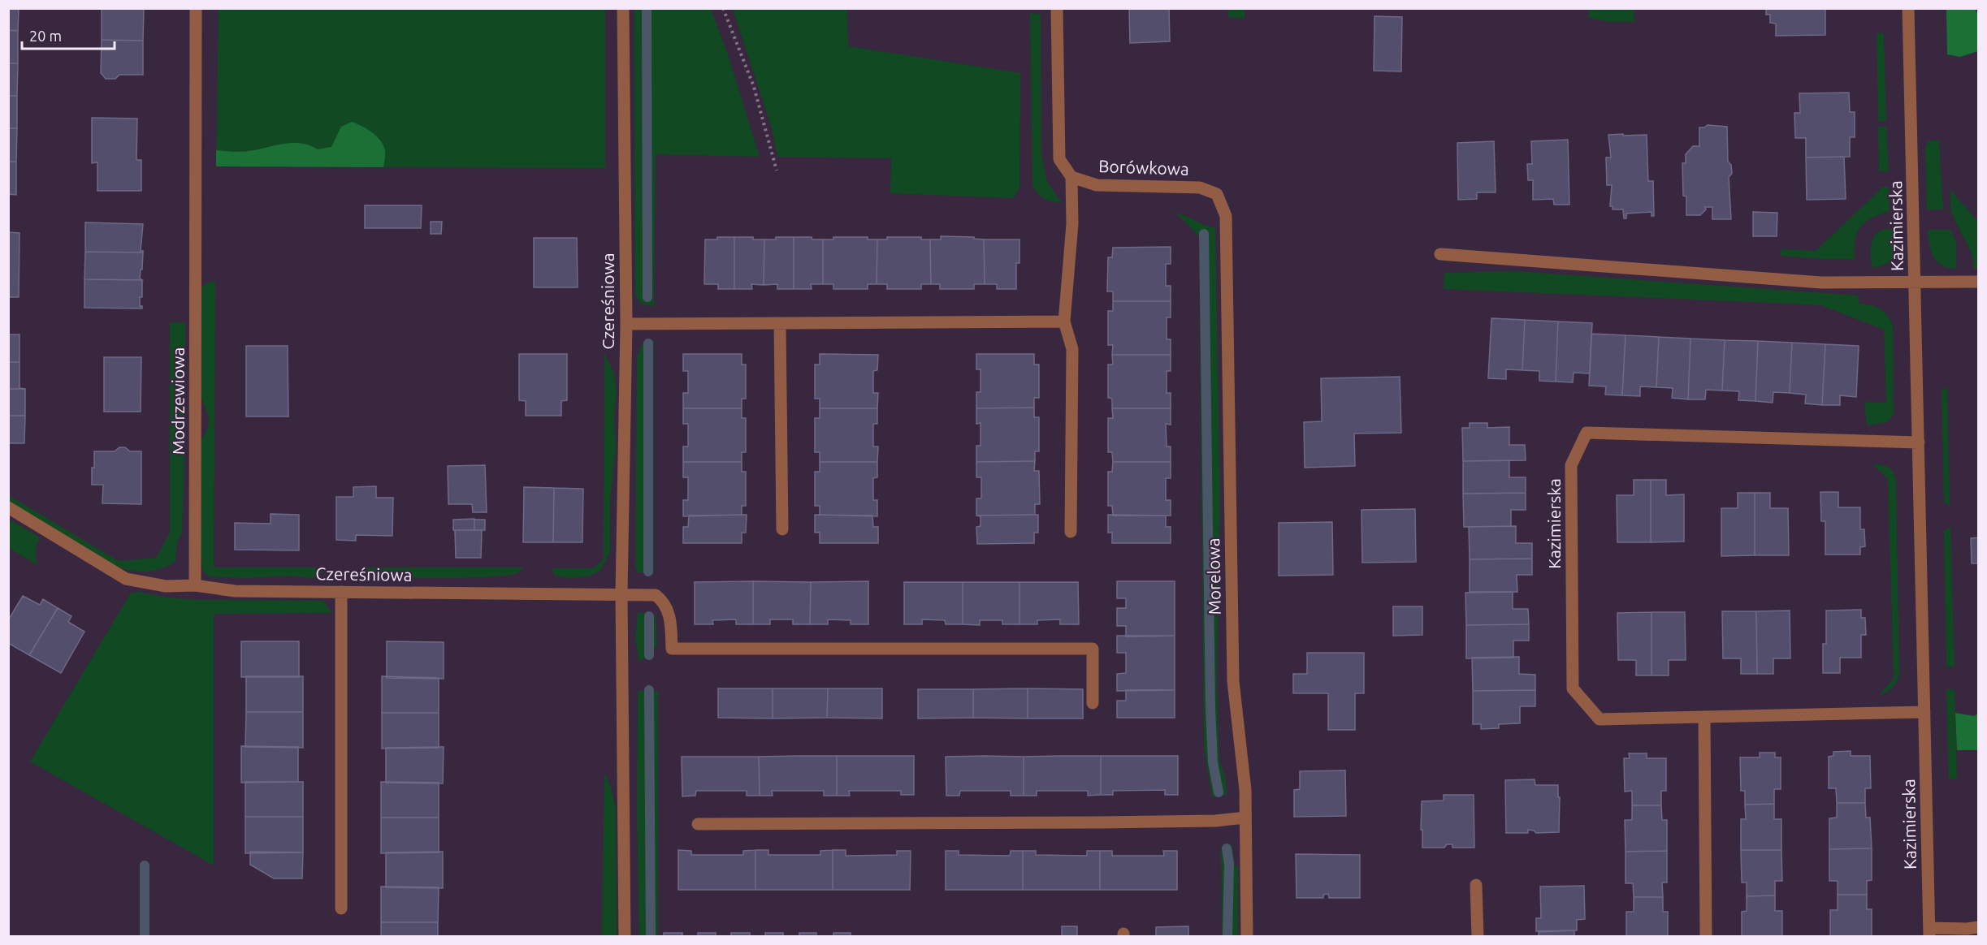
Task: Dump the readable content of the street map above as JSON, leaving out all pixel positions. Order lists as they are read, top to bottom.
{
  "streets": {
    "street": [
      "Borówkowa",
      "Kazimierska",
      "Czereśniowa",
      "Modrzewiowa",
      "Morelowa"
    ]
  },
  "crossings": [
    ["Borówkowa", "Morelowa"],
    ["Czereśniowa", "Modrzewiowa"]
  ],
  "scale_bar": "20 m"
}
